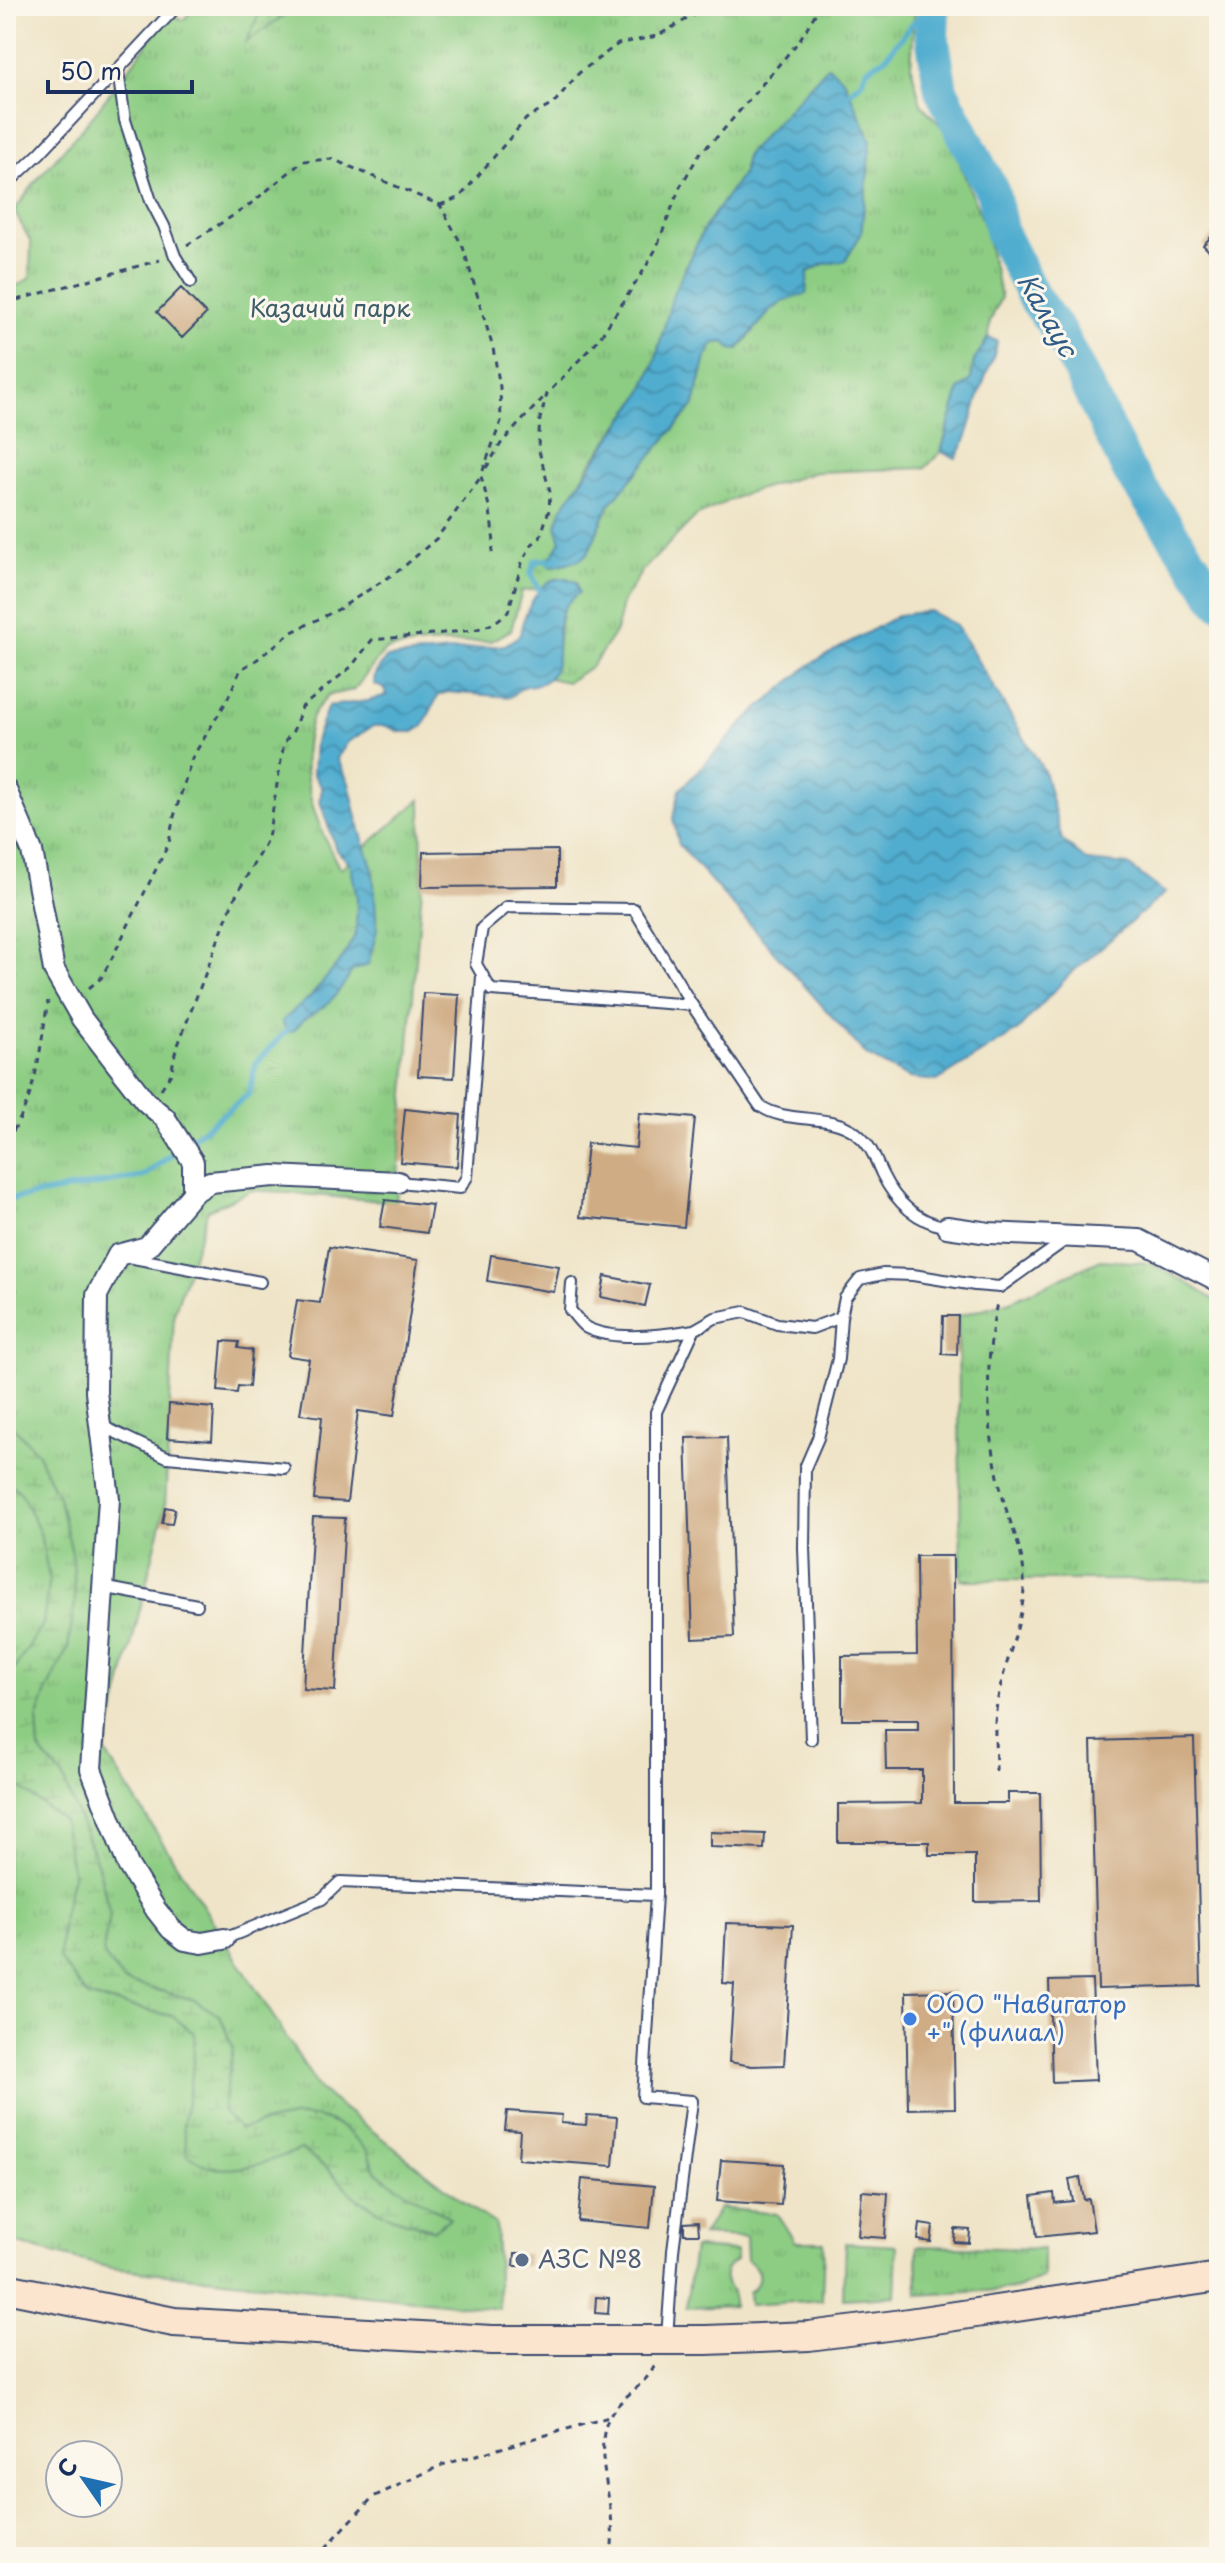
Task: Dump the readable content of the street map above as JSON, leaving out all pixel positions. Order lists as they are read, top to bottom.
{
  "water": ["Калаус"],
  "parks": ["Казачий парк"],
  "places": ["ООО \"Навигатор +\" (филиал)", "АЗС №8"],
  "scale_bar": "50 m",
  "north": "top left"
}
